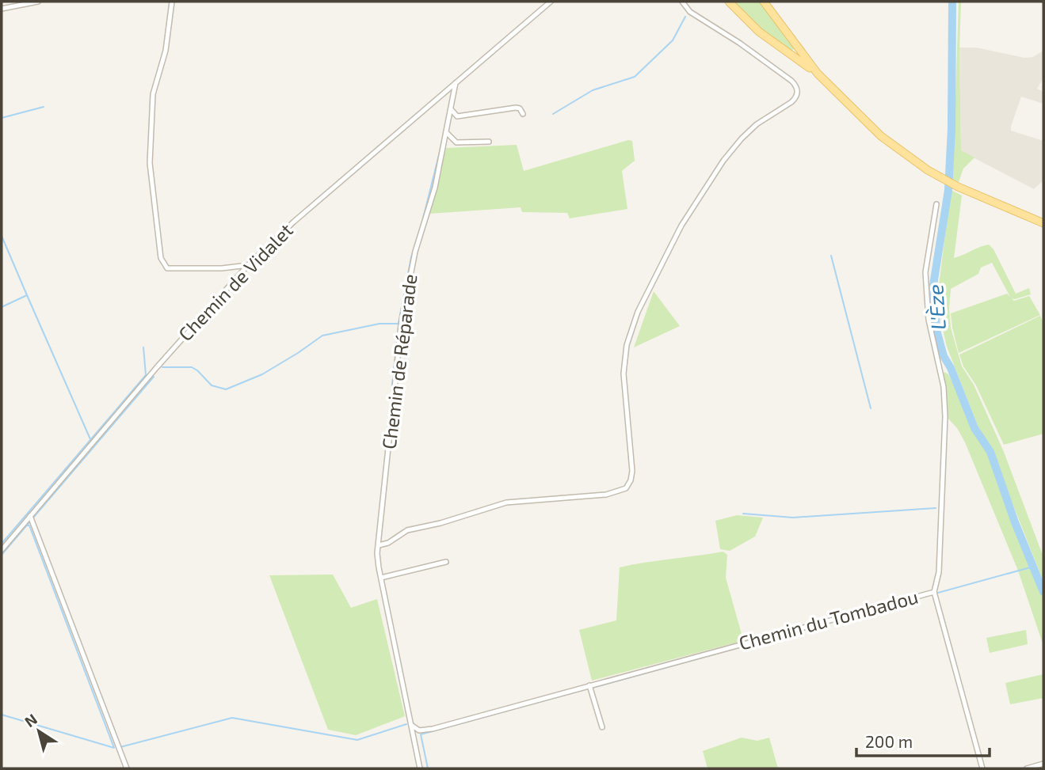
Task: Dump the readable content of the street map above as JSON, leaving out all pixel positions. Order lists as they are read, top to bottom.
{
  "streets": {
    "street": ["Chemin de Vidalet", "Chemin de Réparade", "Chemin du Tombadou"]
  },
  "crossings": [
    ["Chemin de Vidalet", "Chemin de Réparade"],
    ["Chemin de Réparade", "Chemin du Tombadou"]
  ],
  "water": ["L'Èze"],
  "scale_bar": "200 m",
  "north": "top left"
}
